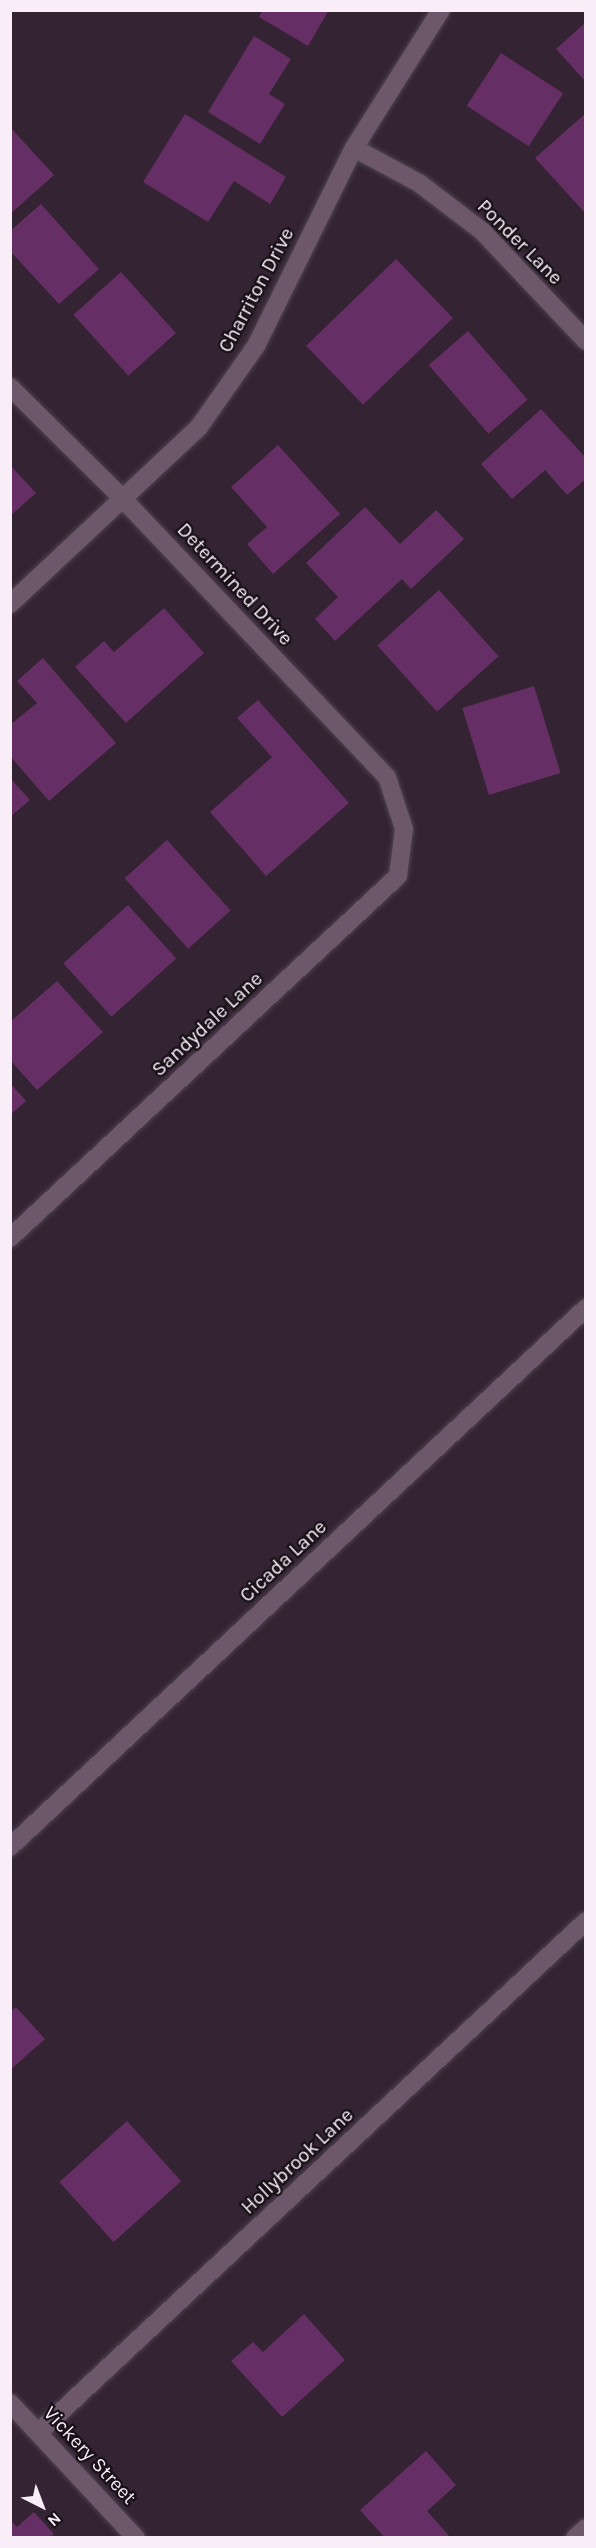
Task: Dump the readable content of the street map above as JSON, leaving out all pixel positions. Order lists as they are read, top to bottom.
{
  "streets": {
    "street": [
      "Ponder Lane",
      "Charriton Drive",
      "Determined Drive",
      "Sandydale Lane",
      "Cicada Lane",
      "Hollybrook Lane",
      "Vickery Street"
    ]
  },
  "crossings": [
    ["Ponder Lane", "Charriton Drive"],
    ["Charriton Drive", "Determined Drive"],
    ["Determined Drive", "Sandydale Lane"],
    ["Hollybrook Lane", "Vickery Street"]
  ],
  "north": "bottom right"
}
